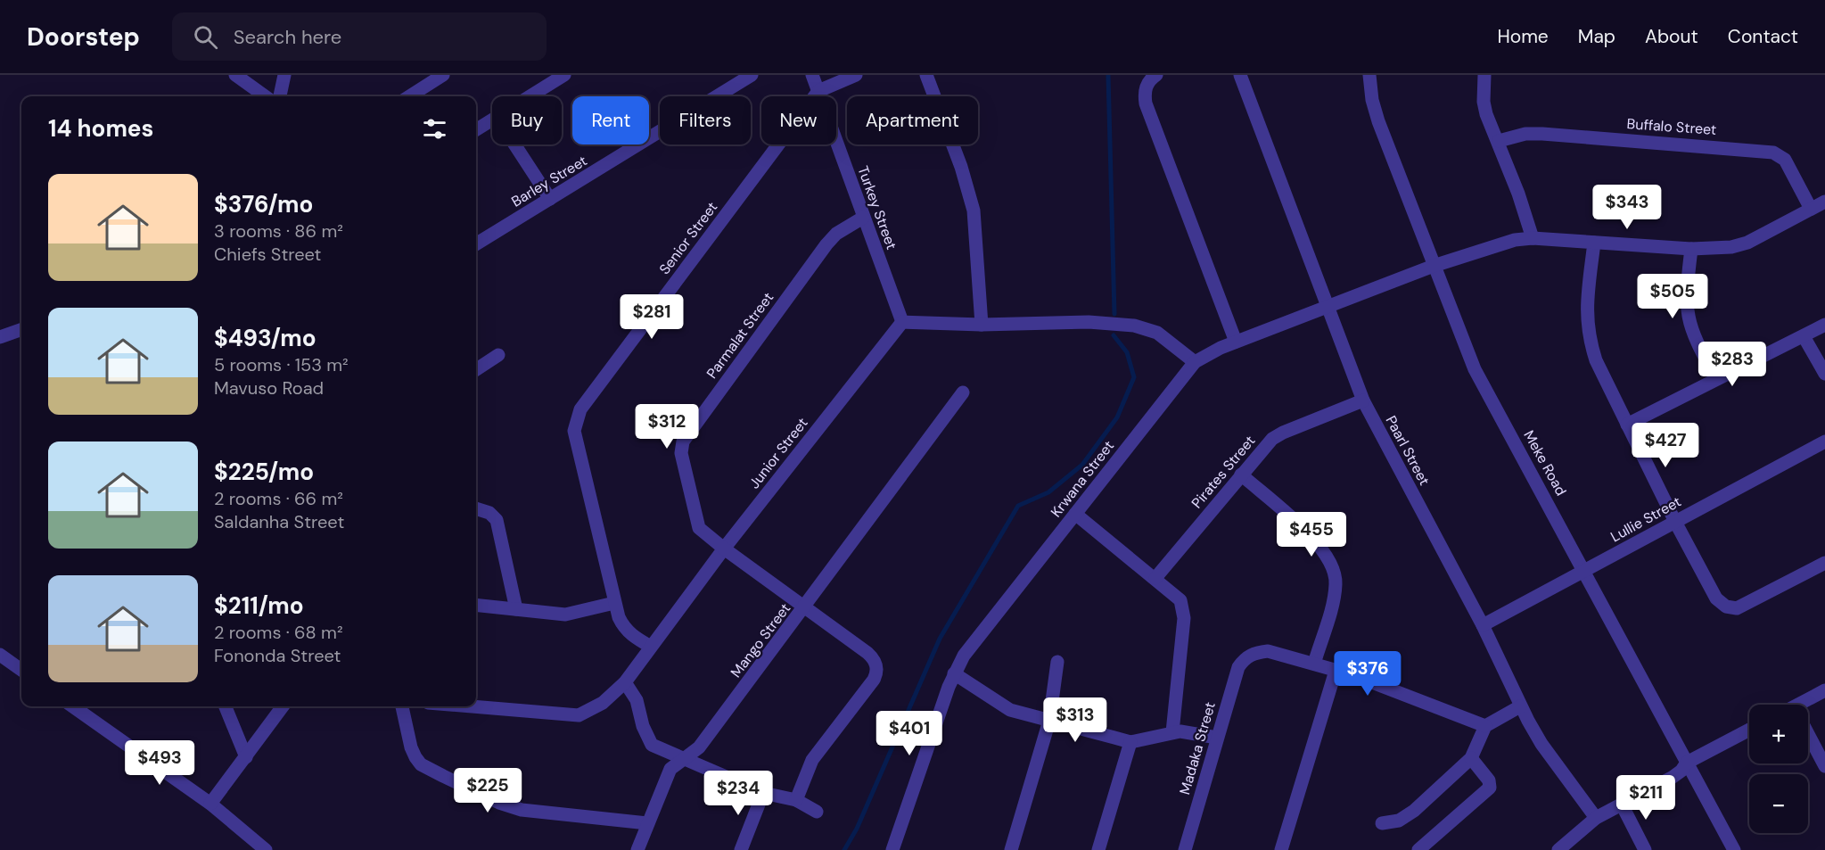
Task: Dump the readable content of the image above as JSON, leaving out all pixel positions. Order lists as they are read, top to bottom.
{
  "streets": {
    "street": [
      "Buffalo Street",
      "Barley Street",
      "Turkey Street",
      "Senior Street",
      "Parmalat Street",
      "Paarl Street",
      "Junior Street",
      "Meke Road",
      "Pirates Street",
      "Krwana Street",
      "Lullie Street",
      "Mango Street",
      "Madaka Street"
    ]
  },
  "crossings": [
    ["Buffalo Street", "Krwana Street"],
    ["Turkey Street", "Senior Street"],
    ["Turkey Street", "Parmalat Street"],
    ["Turkey Street", "Junior Street"],
    ["Senior Street", "Junior Street"],
    ["Parmalat Street", "Junior Street"],
    ["Parmalat Street", "Mango Street"],
    ["Paarl Street", "Pirates Street"],
    ["Paarl Street", "Krwana Street"],
    ["Paarl Street", "Lullie Street"],
    ["Meke Road", "Krwana Street"],
    ["Meke Road", "Lullie Street"]
  ],
  "page": {
    "header": "Doorstep",
    "search": "Search here",
    "nav": [
      "Home",
      "Map",
      "About",
      "Contact"
    ],
    "chip": [
      "Buy",
      "Rent",
      "Filters",
      "New",
      "Apartment"
    ],
    "heading": "14 homes",
    "list": [
      {
        "name": "$376/mo",
        "note": "3 rooms · 86 m² · Chiefs Street"
      },
      {
        "name": "$493/mo",
        "note": "5 rooms · 153 m² · Mavuso Road"
      },
      {
        "name": "$225/mo",
        "note": "2 rooms · 66 m² · Saldanha Street"
      },
      {
        "name": "$211/mo",
        "note": "2 rooms · 68 m² · Fononda Street"
      }
    ],
    "price": [
      "$343",
      "$505",
      "$281",
      "$283",
      "$312",
      "$427",
      "$455",
      "$376",
      "$313",
      "$401",
      "$493",
      "$225",
      "$234",
      "$211"
    ],
    "map_buttons": ["+", "−"]
  }
}
